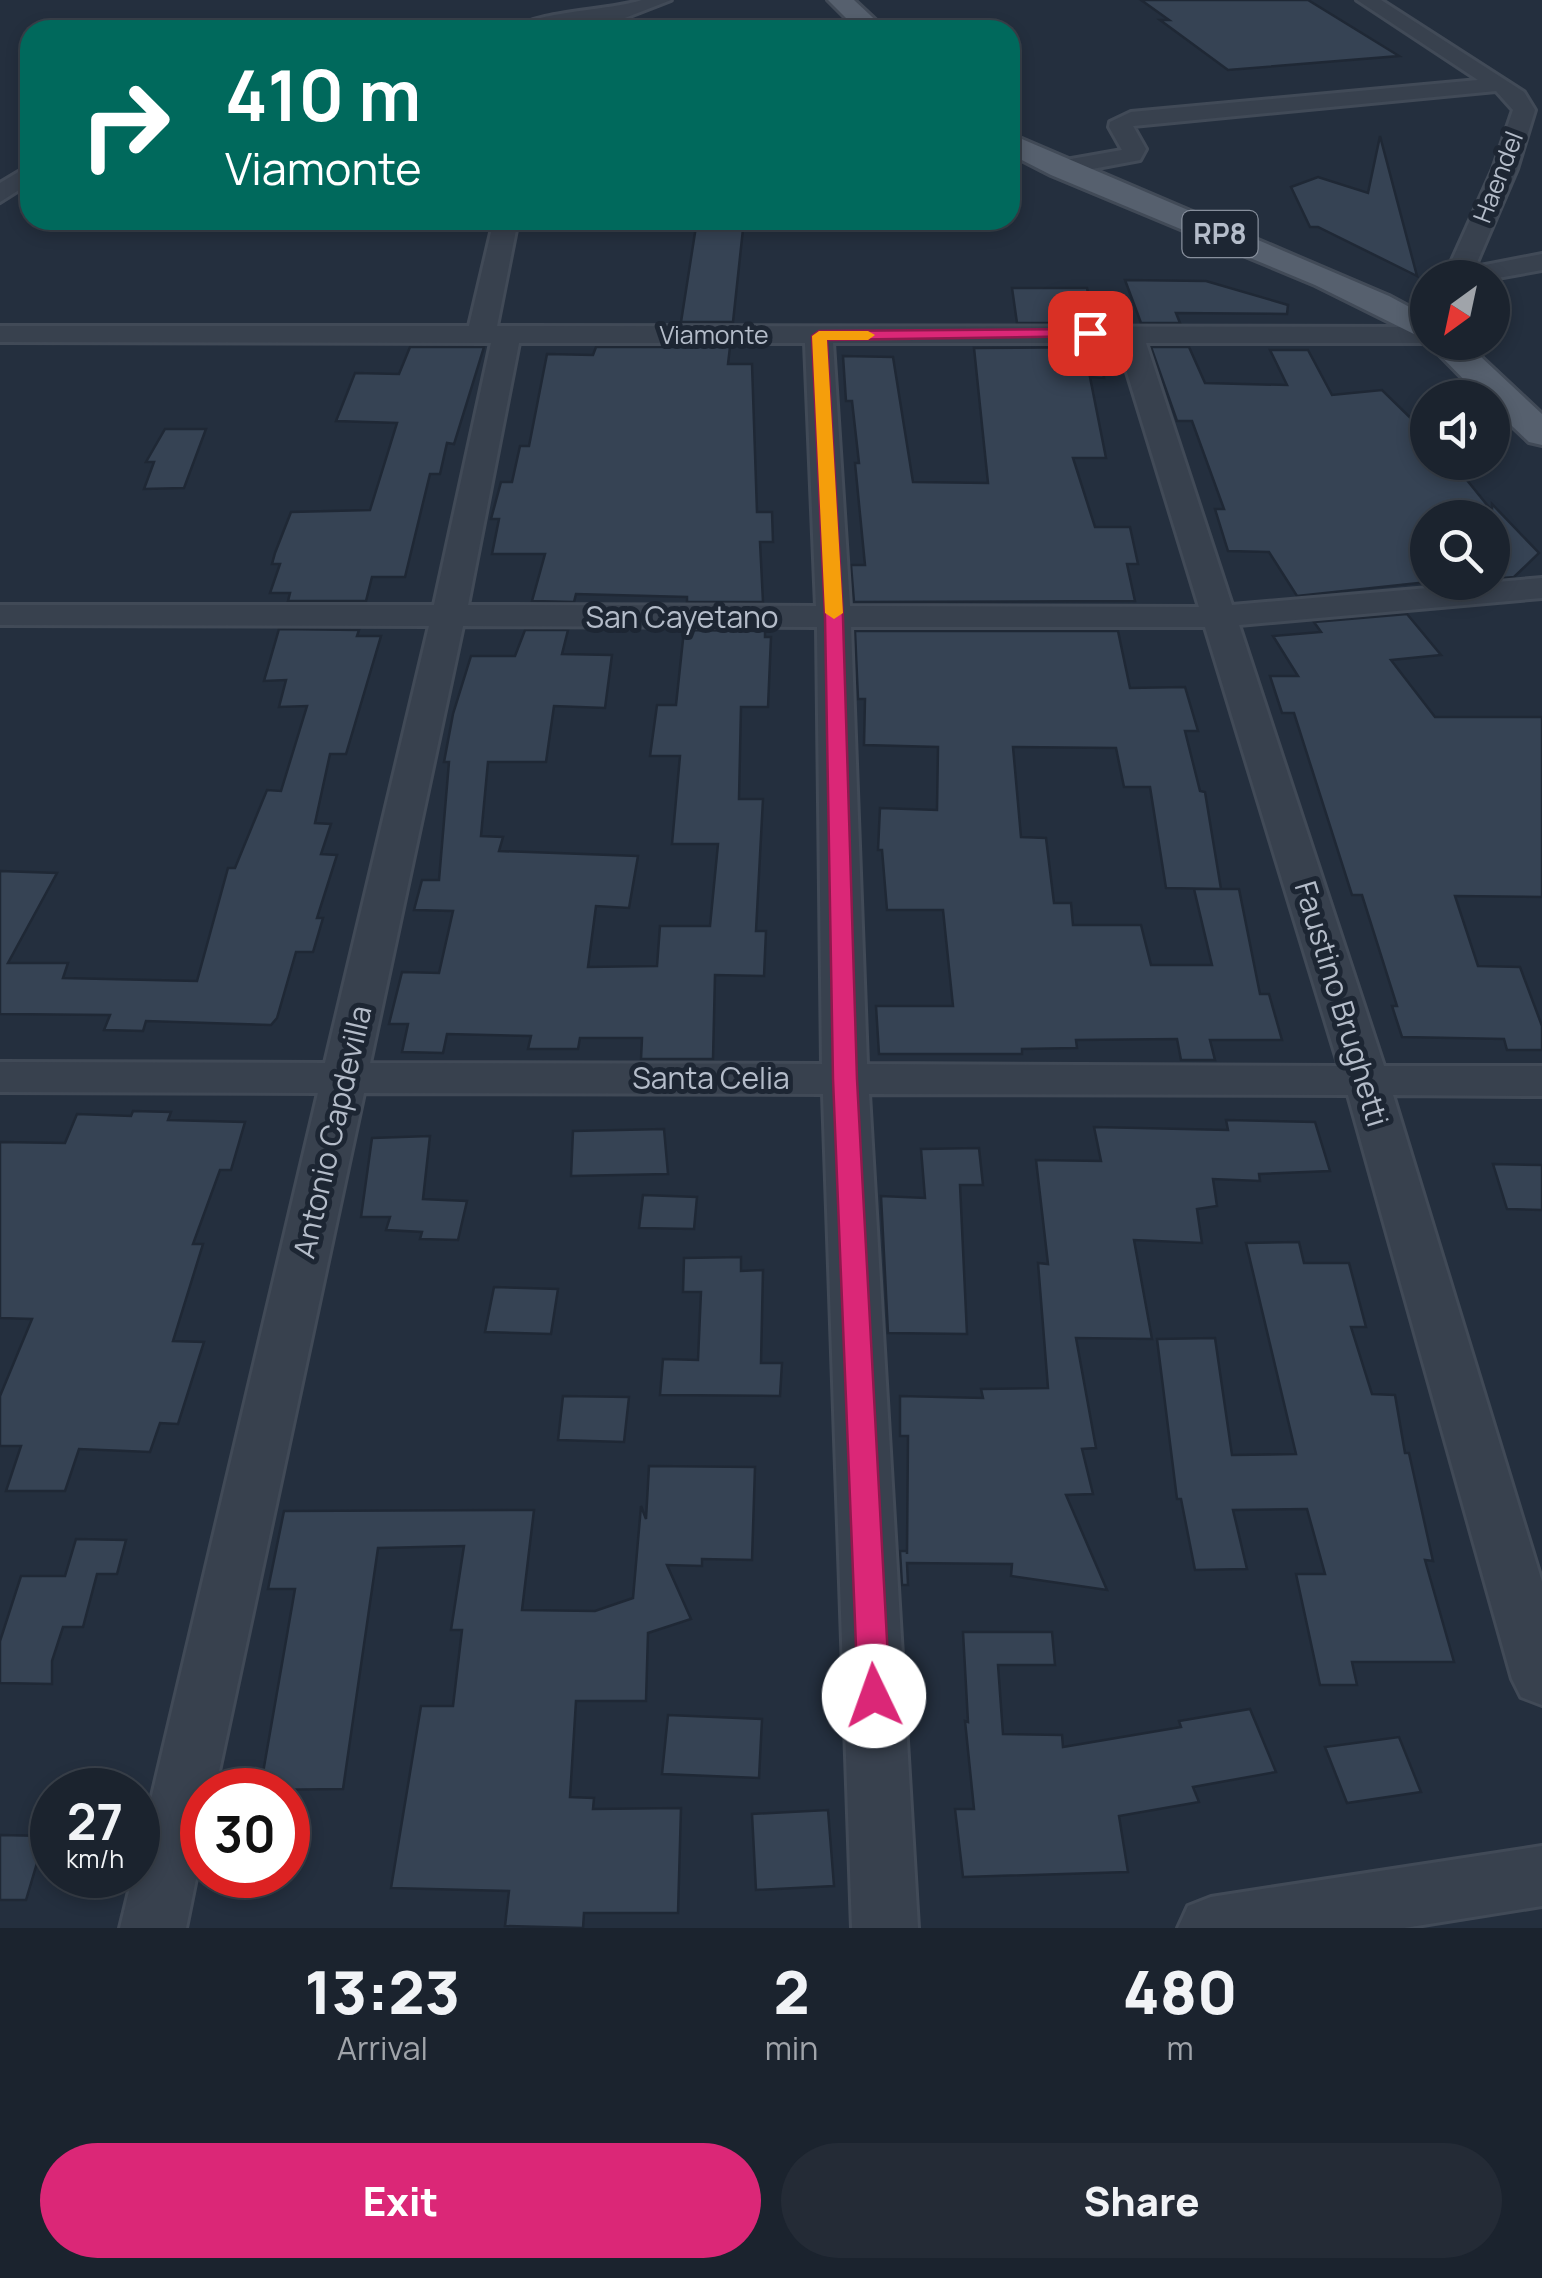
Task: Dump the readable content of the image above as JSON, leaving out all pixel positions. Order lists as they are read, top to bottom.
{
  "streets": {
    "main road": ["RP8"],
    "street": [
      "Haendel",
      "Viamonte",
      "San Cayetano",
      "Faustino Brughetti",
      "Santa Celia",
      "Antonio Capdevilla"
    ]
  },
  "crossings": [
    ["Viamonte", "Faustino Brughetti"],
    ["Viamonte", "Antonio Capdevilla"],
    ["San Cayetano", "Faustino Brughetti"],
    ["San Cayetano", "Antonio Capdevilla"],
    ["Faustino Brughetti", "Santa Celia"],
    ["Santa Celia", "Antonio Capdevilla"]
  ],
  "north": "bottom left",
  "page": {
    "turn": ["410 m", "Viamonte"],
    "speed": "27 km/h",
    "limit": "30",
    "eta": [
      "13:23",
      "Arrival",
      "2",
      "min",
      "480",
      "m"
    ],
    "buttons": ["Exit", "Share"]
  }
}
